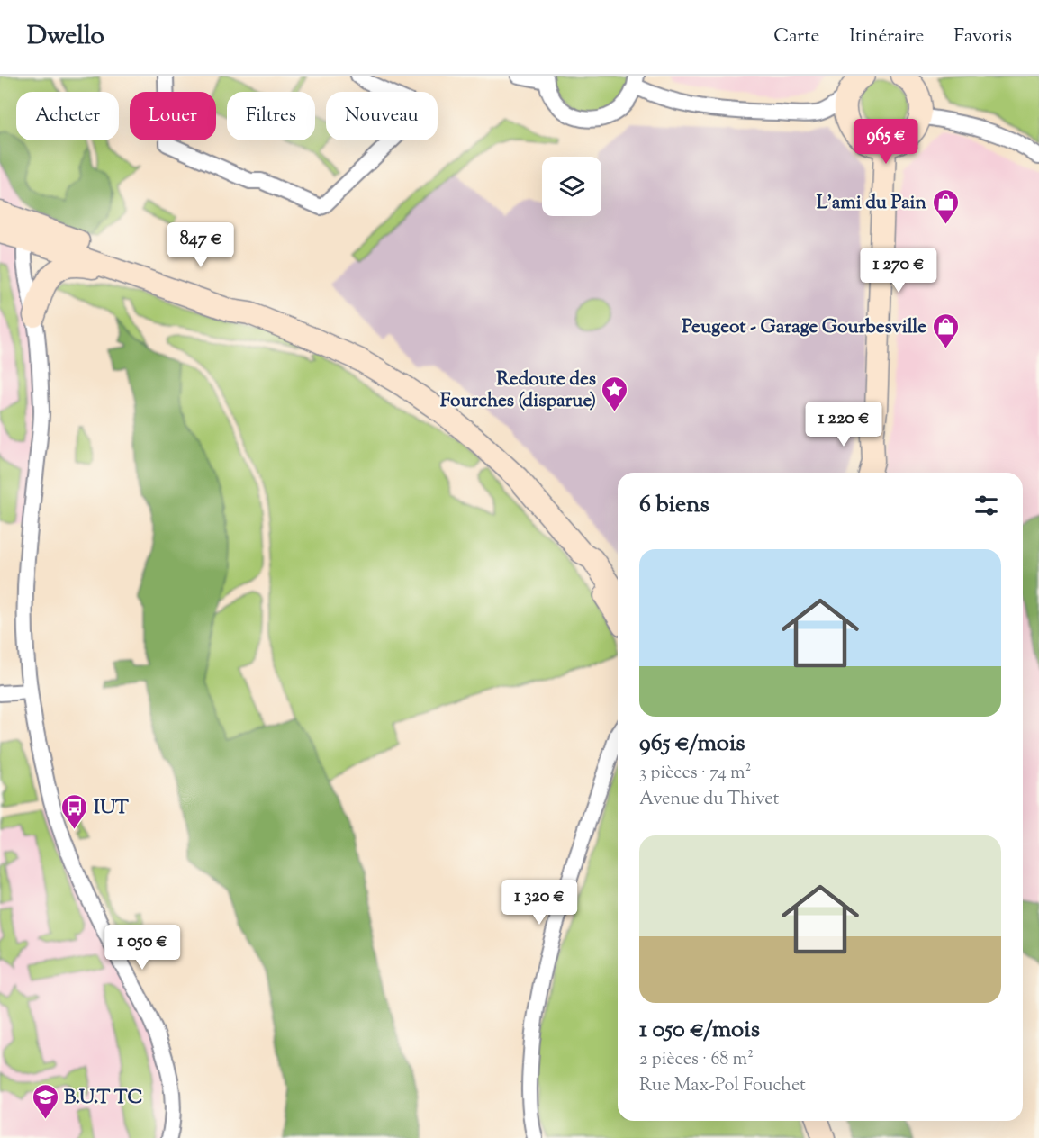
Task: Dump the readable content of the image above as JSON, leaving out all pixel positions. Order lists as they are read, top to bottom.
{
  "places": {
    "shop": ["L'ami du Pain", "Peugeot - Garage Gourbesville"],
    "place": ["Redoute des Fourches (disparue)"],
    "bus stop": ["IUT"],
    "school or university": ["B.U.T TC"]
  },
  "page": {
    "header": "Dwello",
    "nav": ["Carte", "Itinéraire", "Favoris"],
    "chip": [
      "Acheter",
      "Louer",
      "Filtres",
      "Nouveau"
    ],
    "price": [
      "965 €",
      "847 €",
      "1 270 €",
      "1 220 €",
      "1 320 €",
      "1 050 €"
    ],
    "heading": "6 biens",
    "list": [
      {
        "name": "965 €/mois",
        "note": "3 pièces · 74 m² · Avenue du Thivet"
      },
      {
        "name": "1 050 €/mois",
        "note": "2 pièces · 68 m² · Rue Max-Pol Fouchet"
      }
    ]
  }
}
